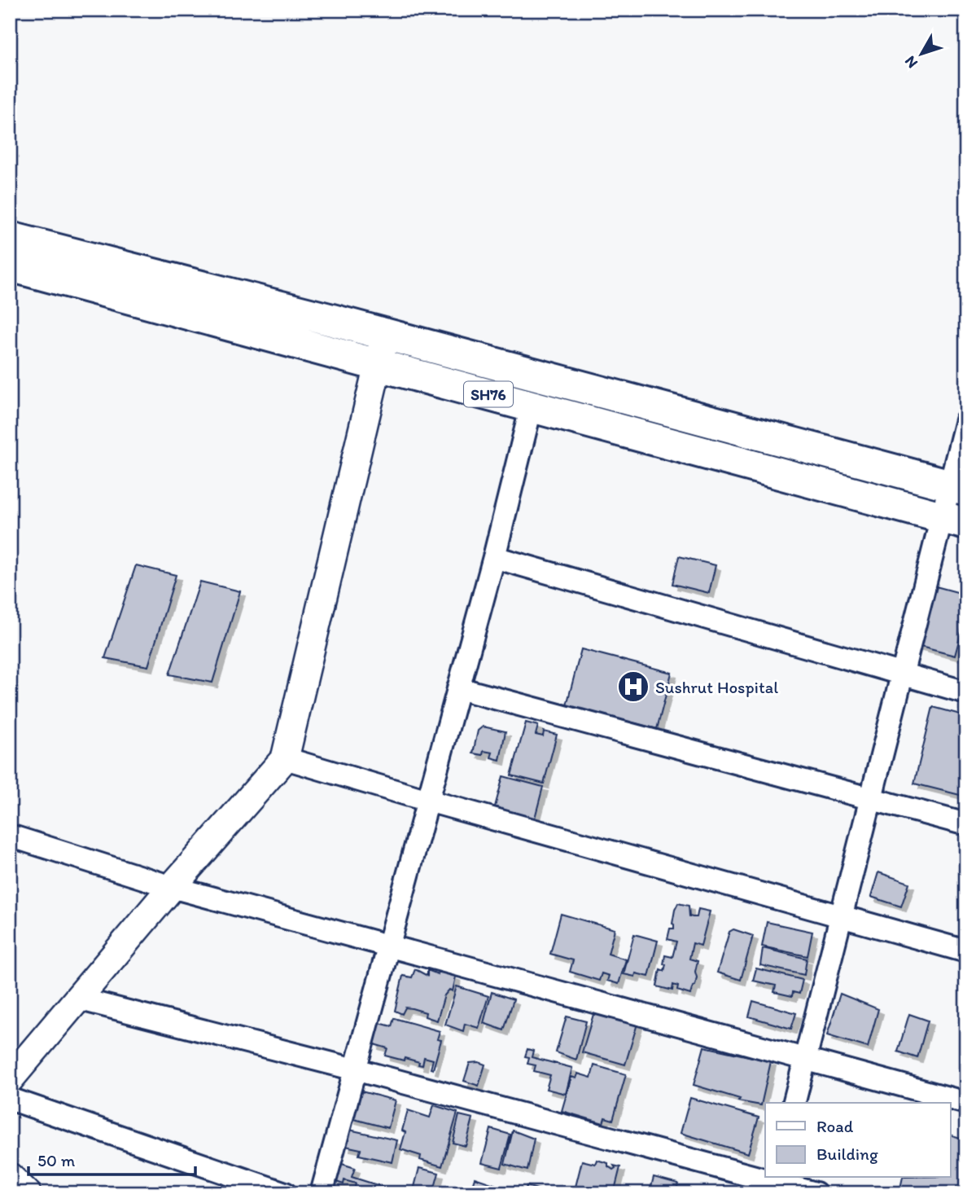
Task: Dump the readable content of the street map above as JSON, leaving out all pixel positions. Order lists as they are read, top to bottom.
{
  "streets": {
    "main road": ["SH76"]
  },
  "places": {
    "hospital": ["Sushrut Hospital"]
  },
  "legend": ["Road", "Building"],
  "scale_bar": "50 m",
  "north": "bottom left"
}
